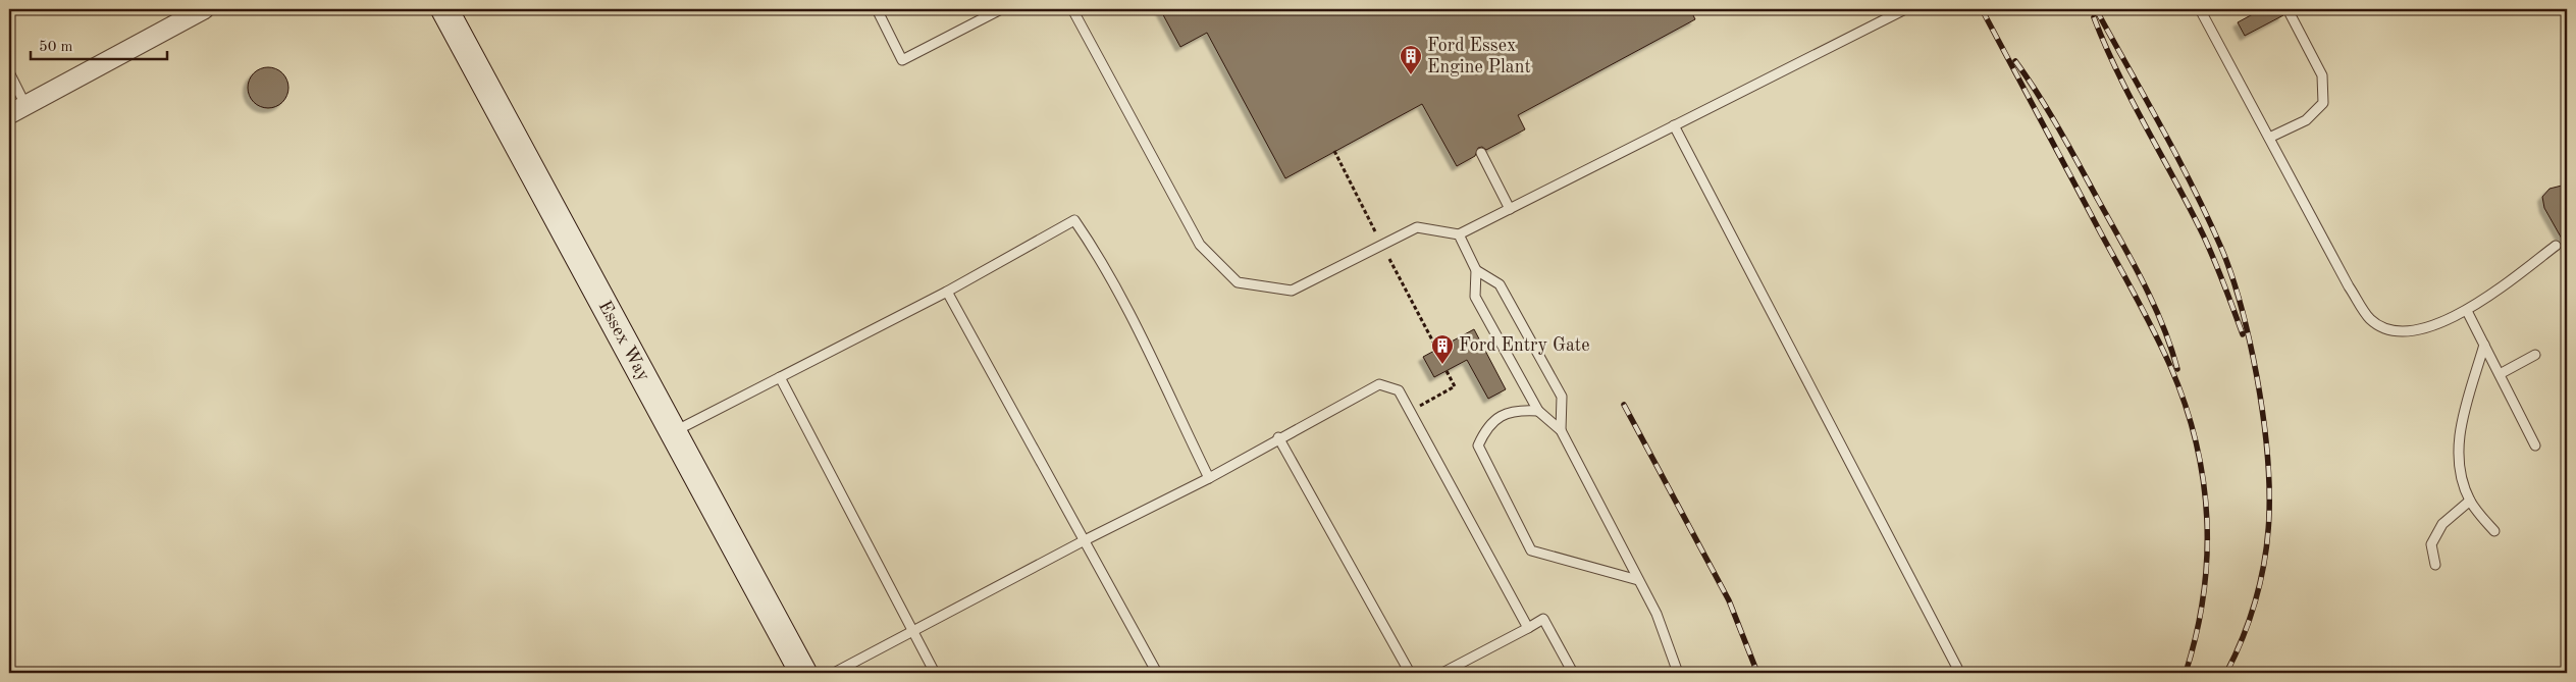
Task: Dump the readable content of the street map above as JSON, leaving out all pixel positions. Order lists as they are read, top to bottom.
{
  "streets": {
    "street": ["Essex Way"]
  },
  "places": {
    "building": ["Ford Essex Engine Plant", "Ford Entry Gate"]
  },
  "scale_bar": "50 m"
}
